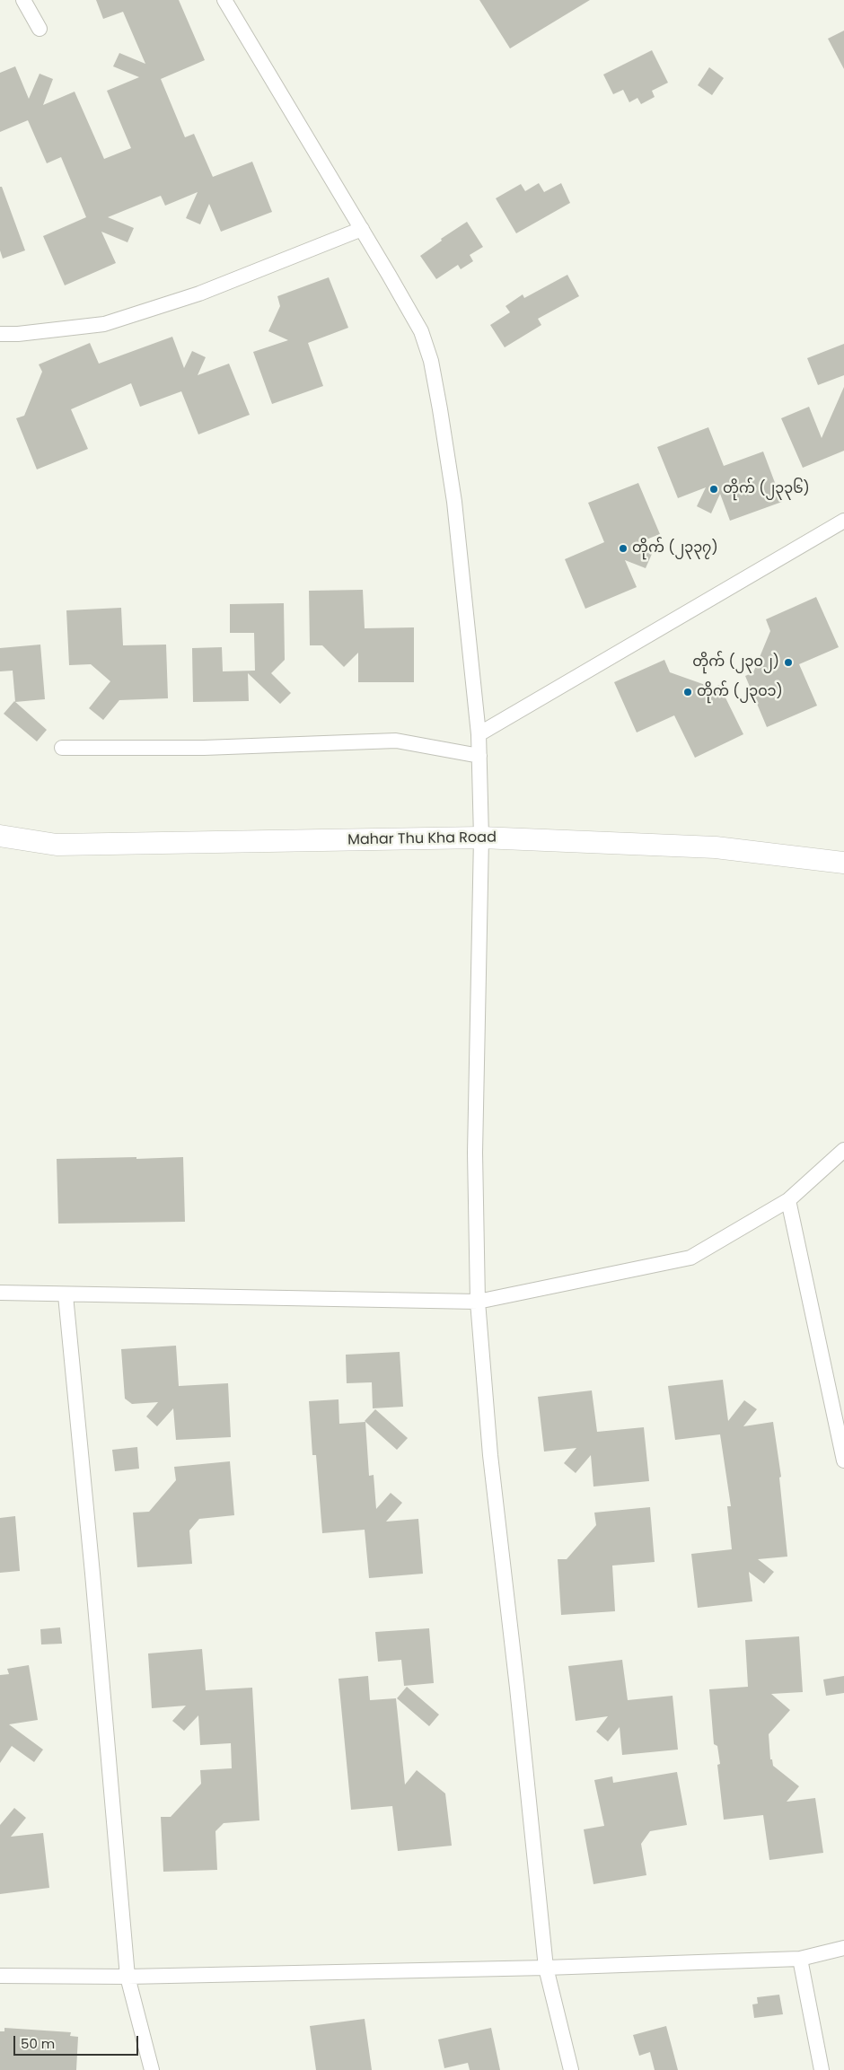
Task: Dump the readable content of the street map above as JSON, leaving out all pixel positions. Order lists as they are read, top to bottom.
{
  "streets": {
    "main road": ["Mahar Thu Kha Road"]
  },
  "places": [
    "တိုက် (၂၃၃၆)",
    "တိုက် (၂၃၃၇)",
    "တိုက် (၂၃၀၂)",
    "တိုက် (၂၃၀၁)"
  ],
  "scale_bar": "50 m"
}
